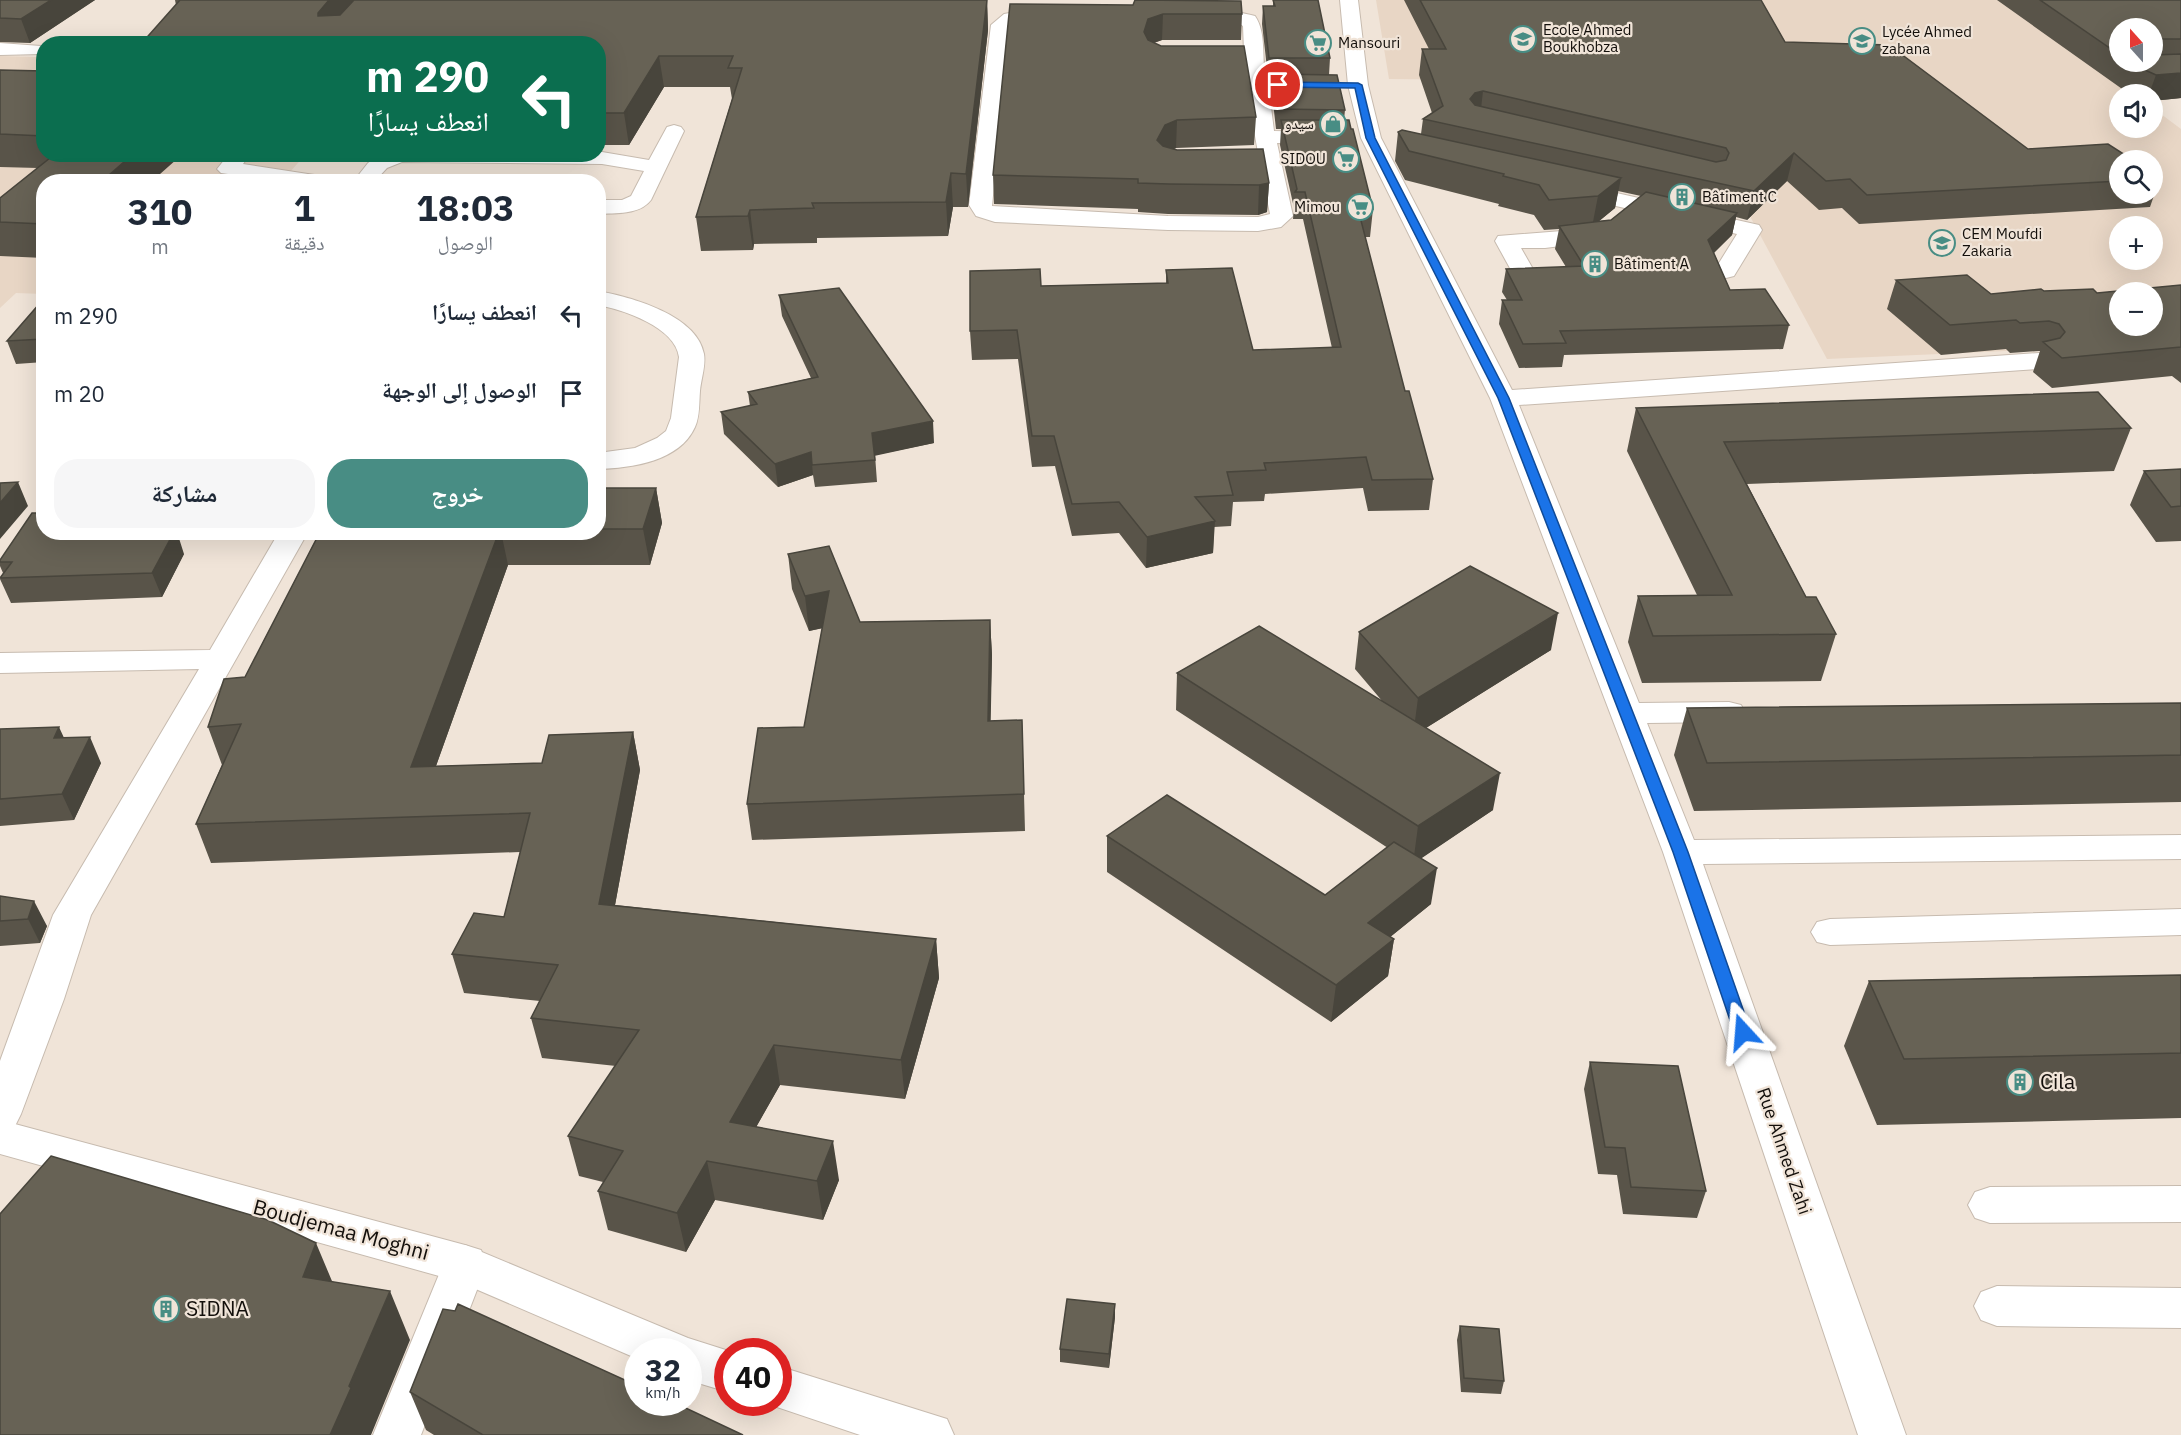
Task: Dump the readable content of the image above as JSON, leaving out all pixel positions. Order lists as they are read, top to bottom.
{
  "streets": {
    "street": ["Rue Ahmed Zahi", "Boudjemaa Moghni"]
  },
  "places": {
    "school or university": ["Ecole Ahmed Boukhobza", "Lycée Ahmed zabana", "CEM Moufdi Zakaria"],
    "supermarket": ["Mansouri", "SIDOU", "Mimou"],
    "shop": ["سيدو"],
    "building": [
      "Bâtiment C",
      "Bâtiment A",
      "Cila",
      "SIDNA"
    ]
  },
  "north": "top",
  "page": {
    "map_buttons": ["+", "−"],
    "turn": ["290 m", "انعطف يسارًا"],
    "eta": [
      "18:03",
      "الوصول",
      "1",
      "دقيقة",
      "310",
      "m"
    ],
    "list": [
      {
        "name": "انعطف يسارًا",
        "value": "290 m"
      },
      {
        "name": "الوصول إلى الوجهة",
        "value": "20 m"
      }
    ],
    "buttons": ["خروج", "مشاركة"],
    "speed": "32 km/h",
    "limit": "40"
  }
}
